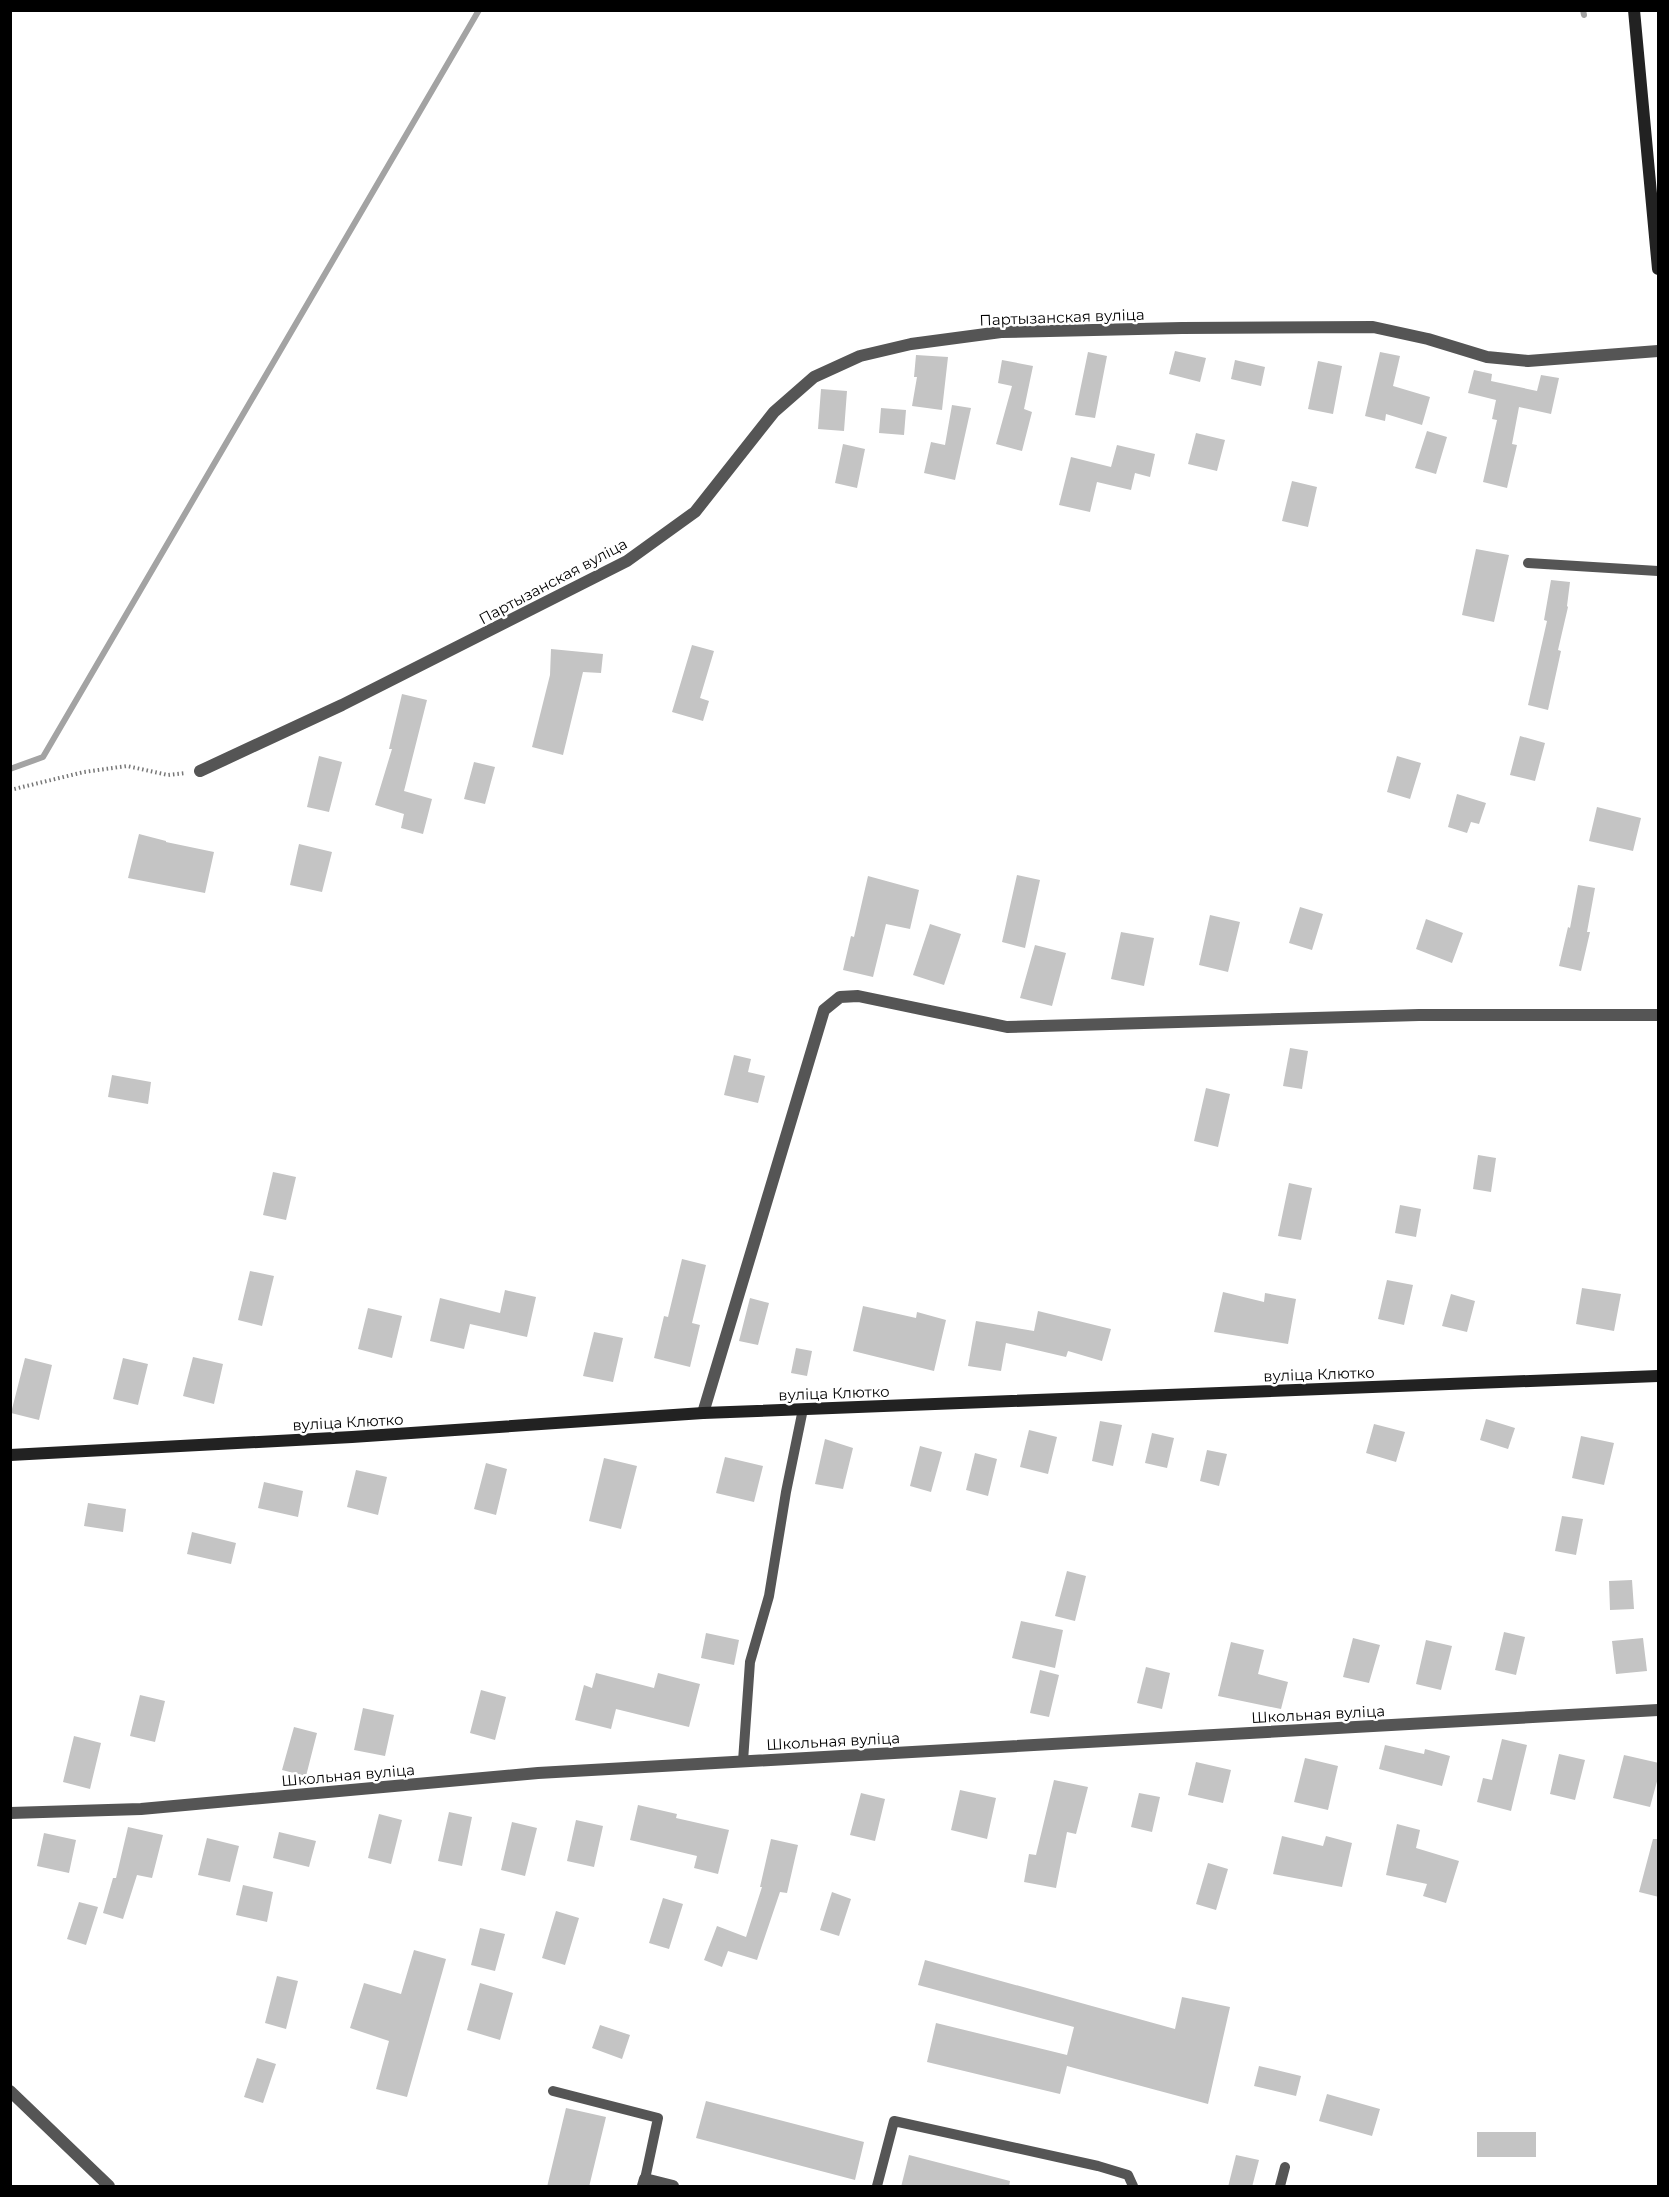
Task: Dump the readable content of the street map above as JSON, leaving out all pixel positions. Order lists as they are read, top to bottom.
{
  "streets": {
    "street": ["Партызанская вуліца", "вуліца Клютко", "Школьная вуліца"]
  }
}
